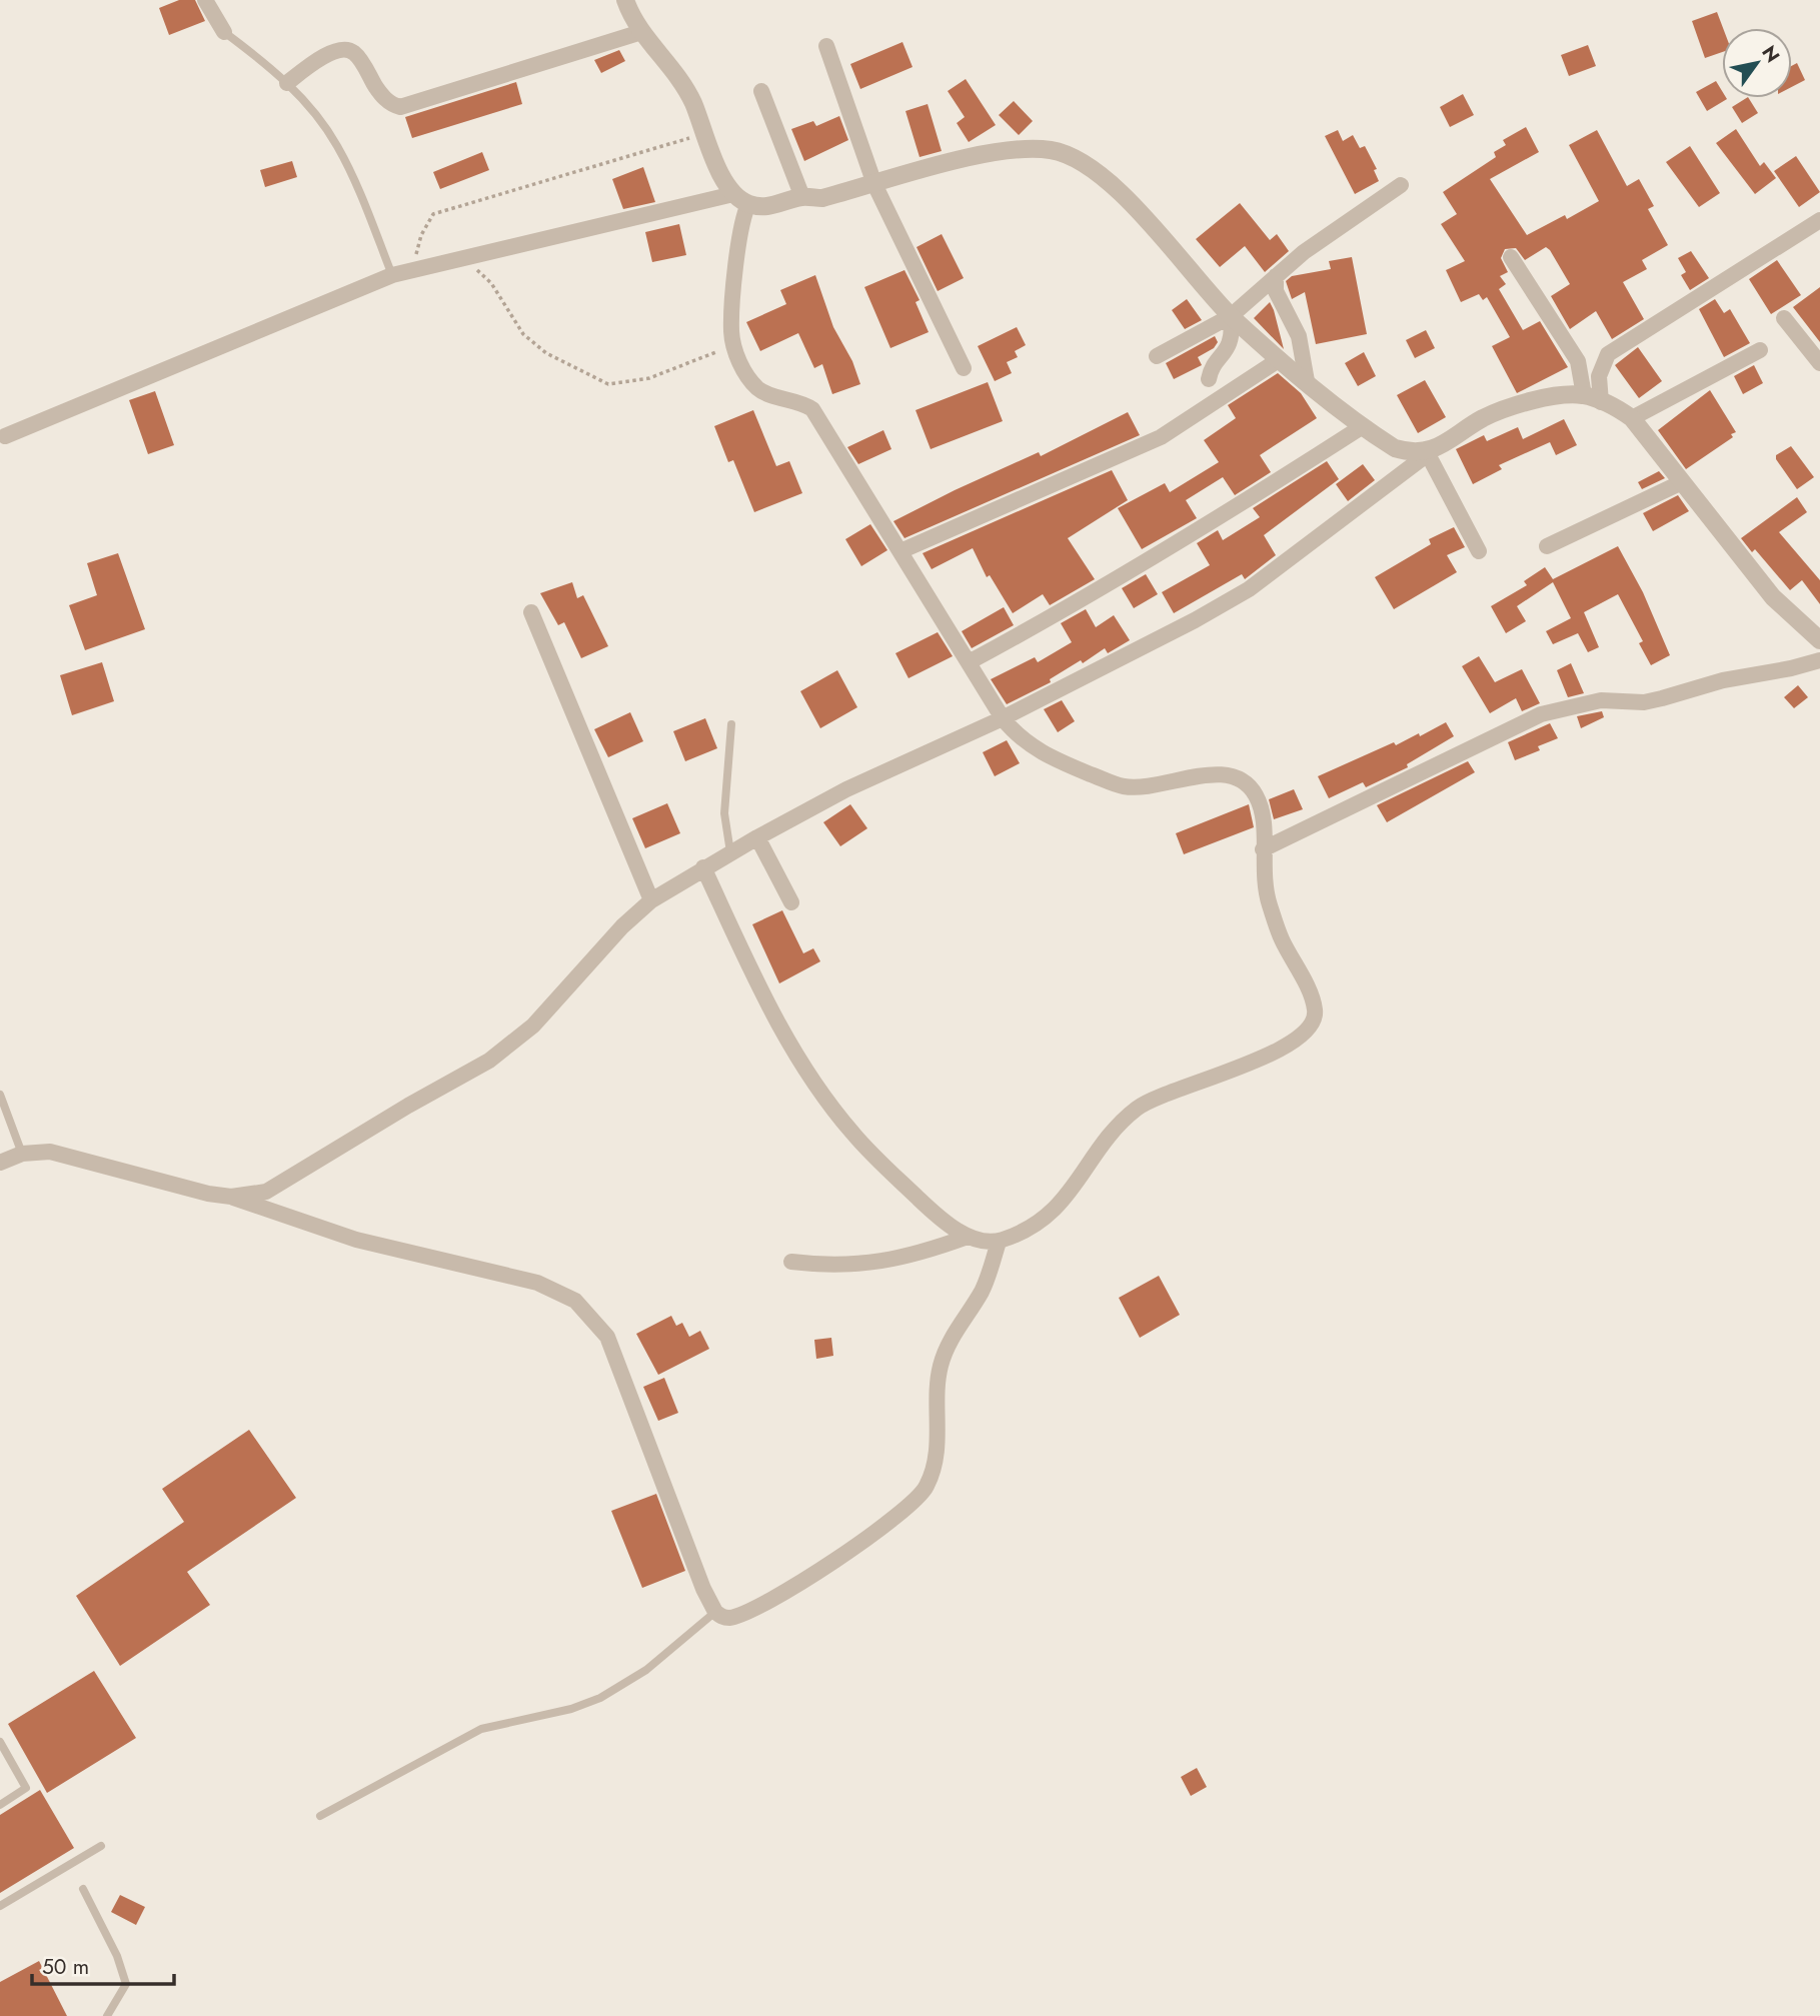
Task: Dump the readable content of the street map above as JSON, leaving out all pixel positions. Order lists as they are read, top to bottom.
{
  "scale_bar": "50 m",
  "north": "top right"
}
